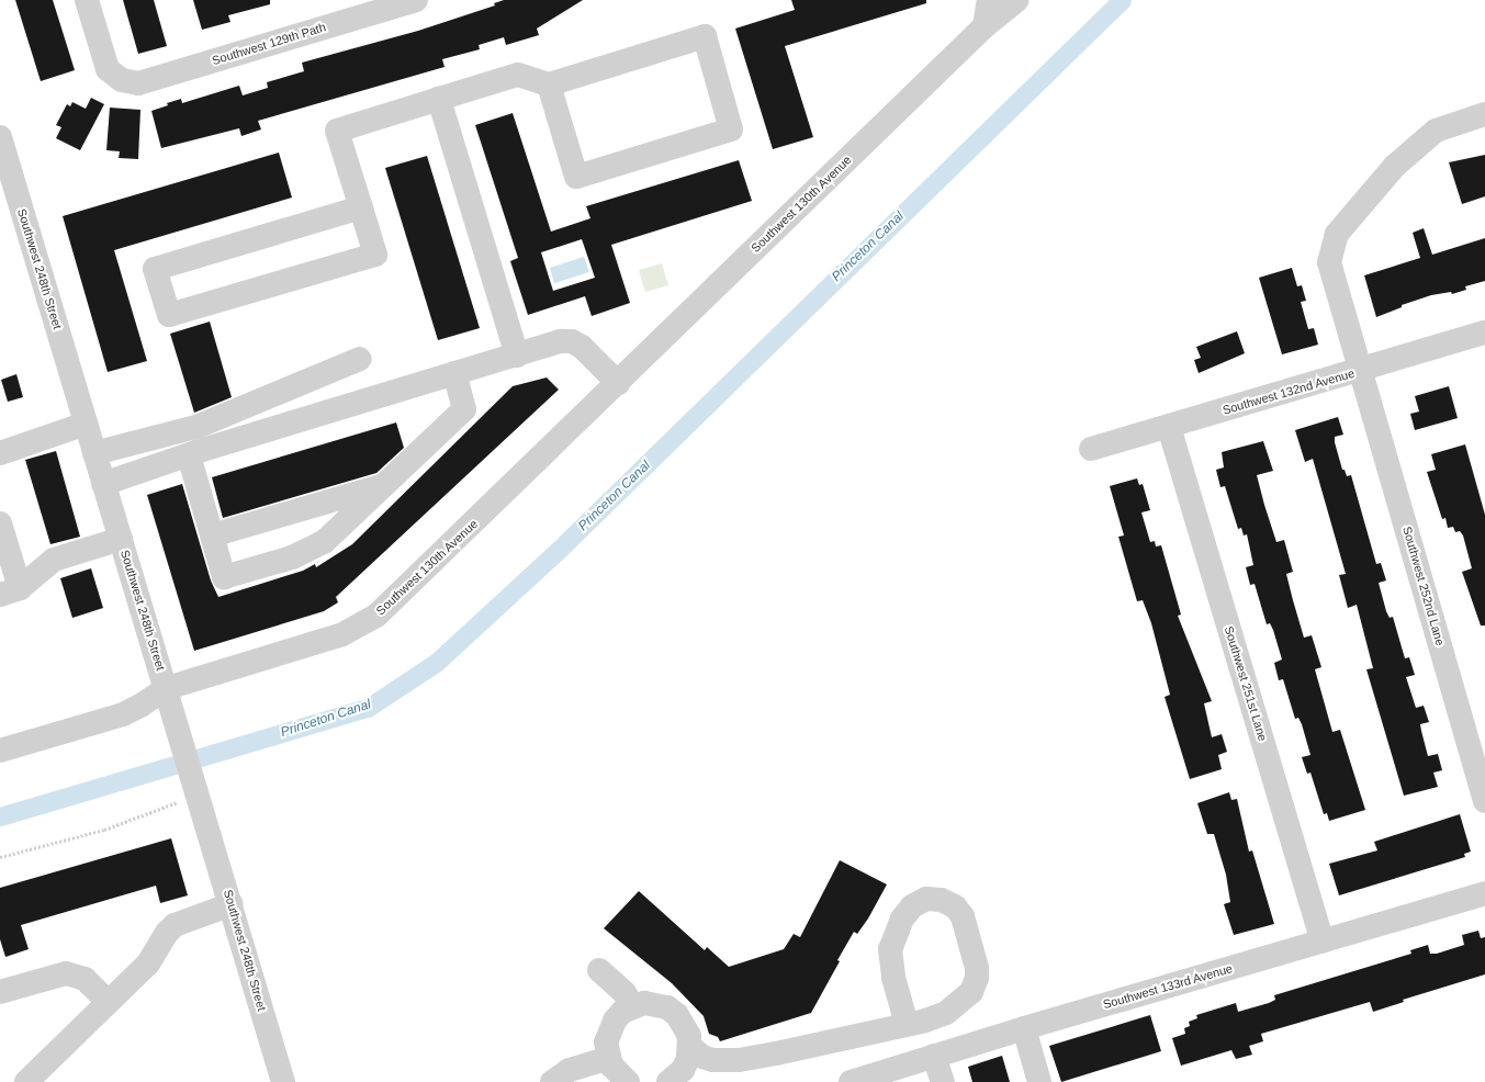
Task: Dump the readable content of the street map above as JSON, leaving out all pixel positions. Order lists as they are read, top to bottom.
{
  "streets": {
    "street": [
      "Southwest 129th Path",
      "Southwest 130th Avenue",
      "Southwest 248th Street",
      "Southwest 132nd Avenue",
      "Southwest 252nd Lane",
      "Southwest 251st Lane",
      "Southwest 133rd Avenue"
    ]
  },
  "crossings": [
    ["Southwest 130th Avenue", "Southwest 248th Street"],
    ["Southwest 132nd Avenue", "Southwest 252nd Lane"],
    ["Southwest 132nd Avenue", "Southwest 251st Lane"],
    ["Southwest 251st Lane", "Southwest 133rd Avenue"]
  ],
  "water": ["Princeton Canal"]
}
